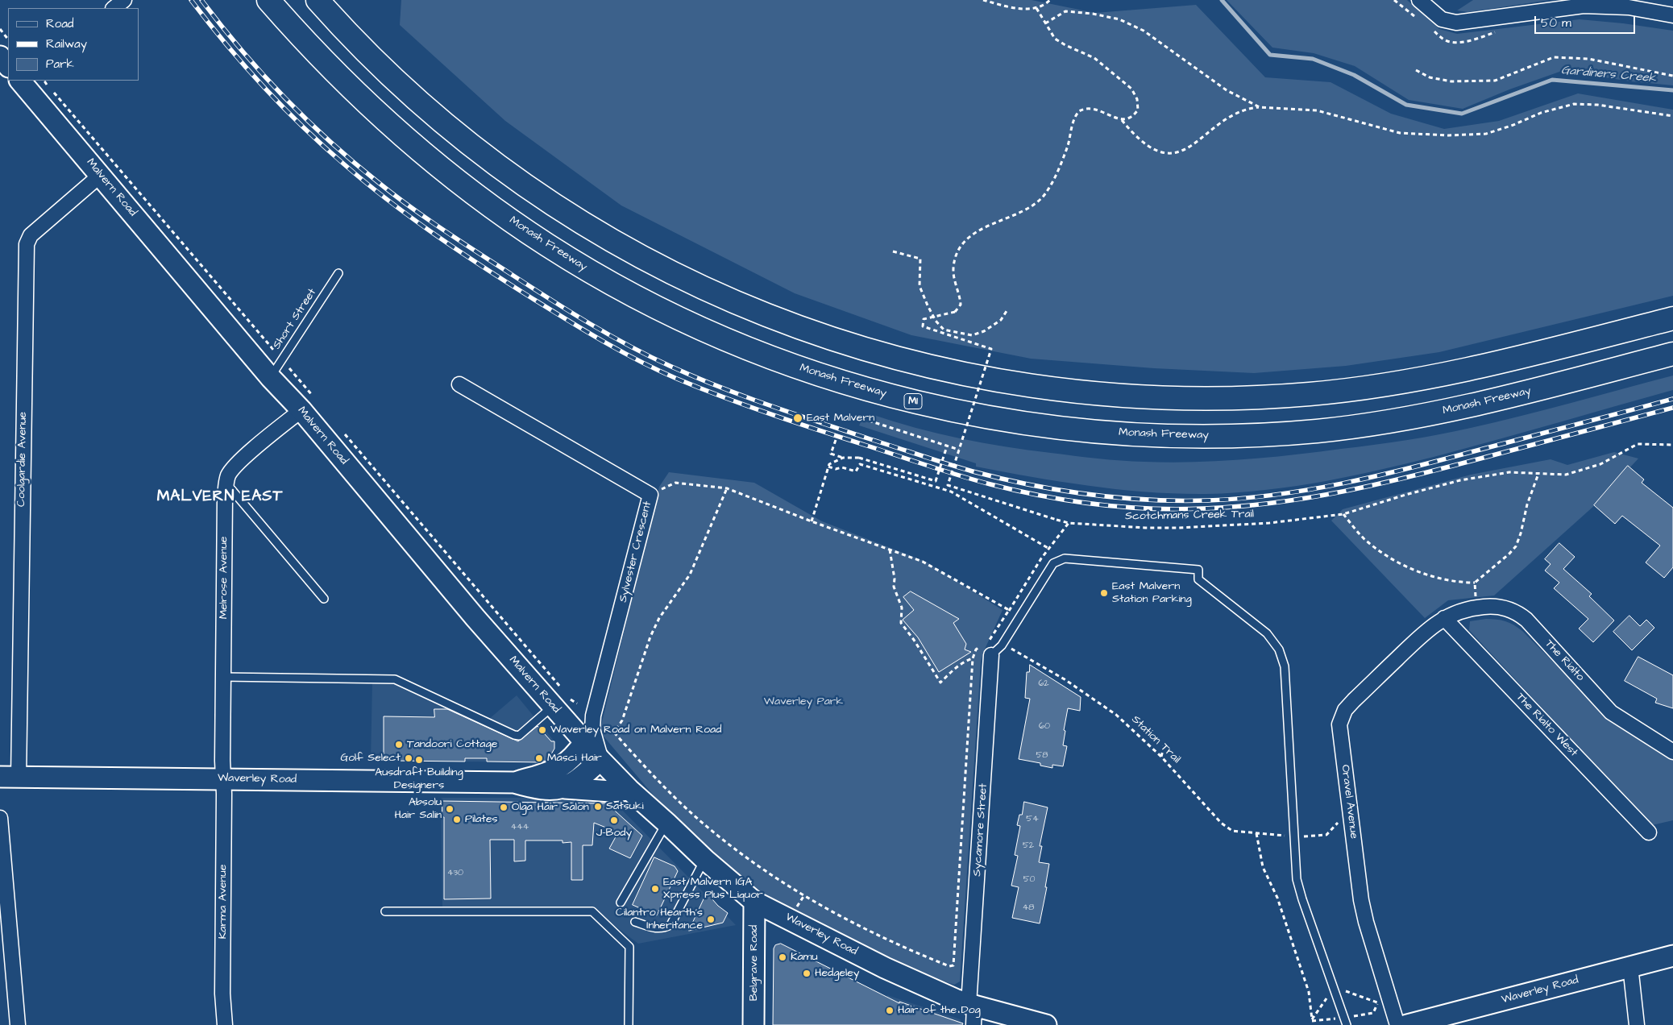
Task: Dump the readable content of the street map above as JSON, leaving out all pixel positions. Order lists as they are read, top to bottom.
{
  "streets": {
    "highway": ["Monash Freeway", "M1"],
    "main road": ["Malvern Road", "Waverley Road", "Belgrave Road"],
    "street": [
      "Coolgardie Avenue",
      "Sylvester Crescent",
      "Melrose Avenue",
      "The Rialto",
      "The Rialto West",
      "Oravel Avenue",
      "Sycamore Street",
      "Karma Avenue"
    ],
    "lane": ["Short Street"],
    "path": ["Scotchmans Creek Trail", "Station Trail"]
  },
  "crossings": [
    ["Malvern Road", "Short Street"],
    ["Malvern Road", "Coolgardie Avenue"],
    ["Malvern Road", "Sylvester Crescent"],
    ["Malvern Road", "Melrose Avenue"],
    ["Malvern Road", "Waverley Road"],
    ["Coolgardie Avenue", "Waverley Road"],
    ["Sylvester Crescent", "Waverley Road"],
    ["Melrose Avenue", "Waverley Road"],
    ["Melrose Avenue", "Karma Avenue"],
    ["The Rialto", "The Rialto West"],
    ["The Rialto", "Oravel Avenue"],
    ["The Rialto West", "Oravel Avenue"],
    ["Station Trail", "Oravel Avenue"],
    ["Station Trail", "Sycamore Street"],
    ["Waverley Road", "Sycamore Street"],
    ["Waverley Road", "Karma Avenue"],
    ["Waverley Road", "Belgrave Road"]
  ],
  "districts": ["MALVERN EAST"],
  "water": ["Gardiners Creek"],
  "parks": ["Waverley Park"],
  "places": [
    "East Malvern",
    "East Malvern Station Parking",
    "Waverley Road on Malvern Road",
    "Tandoori Cottage",
    "Golf Select",
    "Masci Hair",
    "Ausdraft Building Designers",
    "Satsuki",
    "Olga Hair Salon",
    "Absolu Hair Salin",
    "Pilates",
    "J-Body",
    "East Malvern IGA Xpress Plus Liquor",
    "Cilantro Hearth's Inheritance",
    "Kamu",
    "Hedgeley",
    "Hair of the Dog"
  ],
  "house_numbers": [
    "62",
    "60",
    "58",
    "54",
    "444",
    "52",
    "430",
    "50",
    "48"
  ],
  "legend": ["Road", "Railway", "Park"],
  "scale_bar": "50 m"
}
